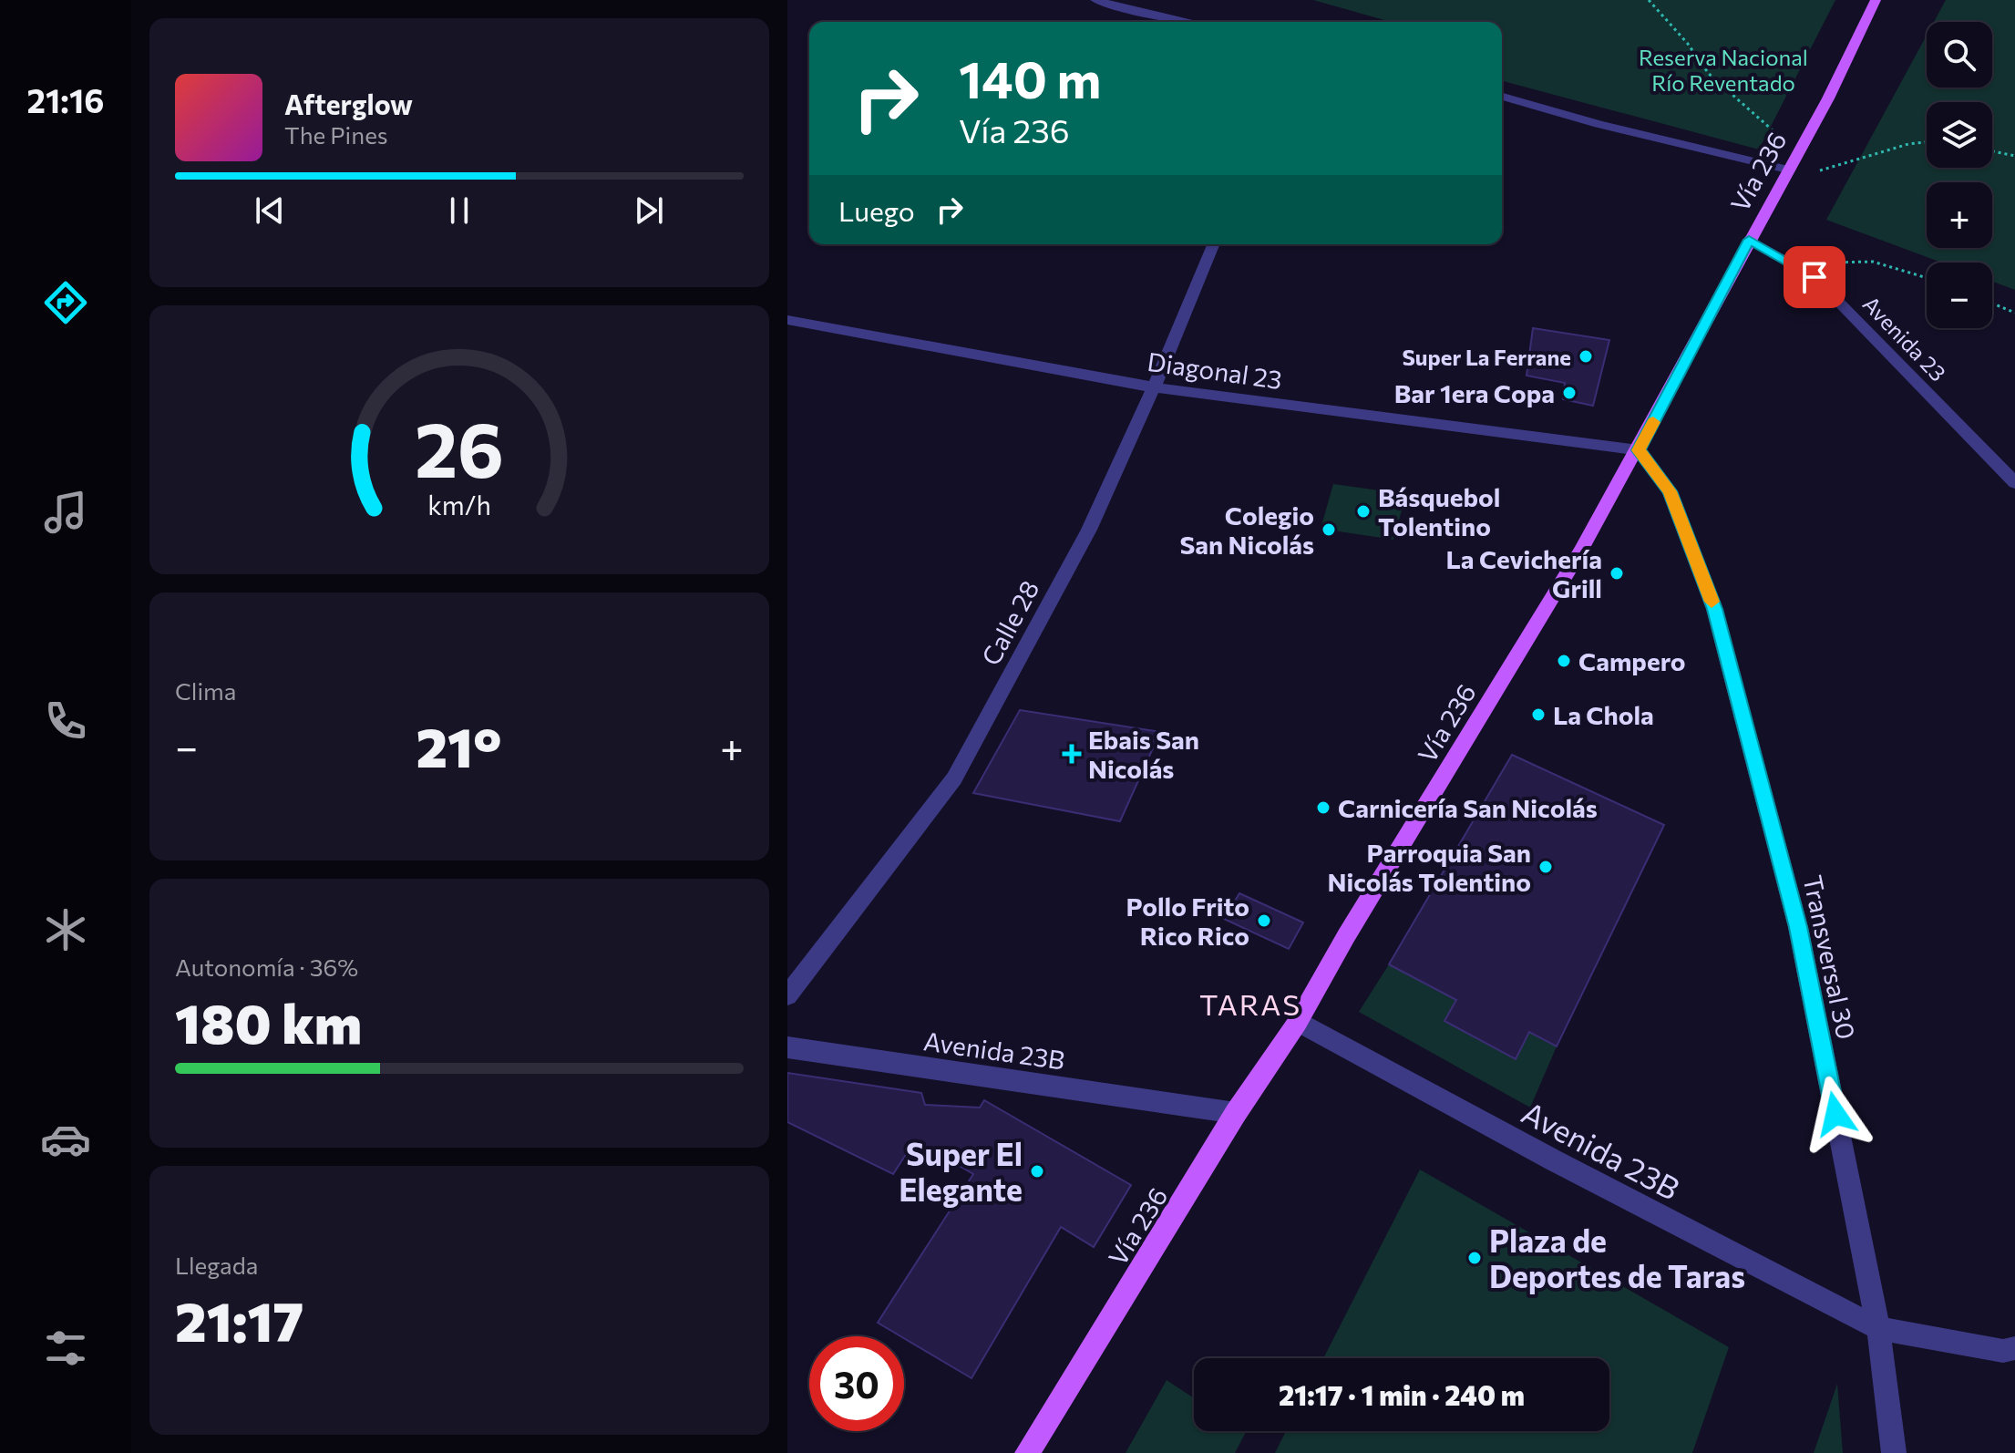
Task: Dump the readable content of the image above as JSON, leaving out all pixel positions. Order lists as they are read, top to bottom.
{
  "streets": {
    "main road": ["Vía 236"],
    "street": [
      "Avenida 23",
      "Diagonal 23",
      "Calle 28",
      "Transversal 30",
      "Avenida 23B"
    ]
  },
  "crossings": [
    ["Vía 236", "Avenida 23"],
    ["Vía 236", "Diagonal 23"],
    ["Vía 236", "Transversal 30"],
    ["Vía 236", "Avenida 23B"],
    ["Diagonal 23", "Calle 28"],
    ["Diagonal 23", "Transversal 30"],
    ["Transversal 30", "Avenida 23B"]
  ],
  "districts": ["TARAS"],
  "parks": ["Reserva Nacional Río Reventado"],
  "places": {
    "other": [
      "Super La Ferrane",
      "Bar 1era Copa",
      "Básquebol Tolentino",
      "Colegio San Nicolás",
      "La Cevichería Grill",
      "Campero",
      "La Chola",
      "Carnicería San Nicolás",
      "Parroquia San Nicolás Tolentino",
      "Pollo Frito Rico Rico",
      "Super El Elegante",
      "Plaza de Deportes de Taras"
    ],
    "health": ["Ebais San Nicolás"]
  },
  "page": {
    "tabs": "21:16",
    "map_buttons": ["+", "−"],
    "turn": ["140 m", "Vía 236"],
    "song": ["Afterglow", "The Pines"],
    "then": "Luego",
    "tile": [
      "Clima",
      ["Autonomía · 36%", "180 km"],
      ["Llegada", "21:17"]
    ],
    "heat": ["−", "21°", "+"],
    "limit": "30",
    "trip": "21:17 · 1 min · 240 m",
    "gauge": ["26", "km/h"]
  }
}
